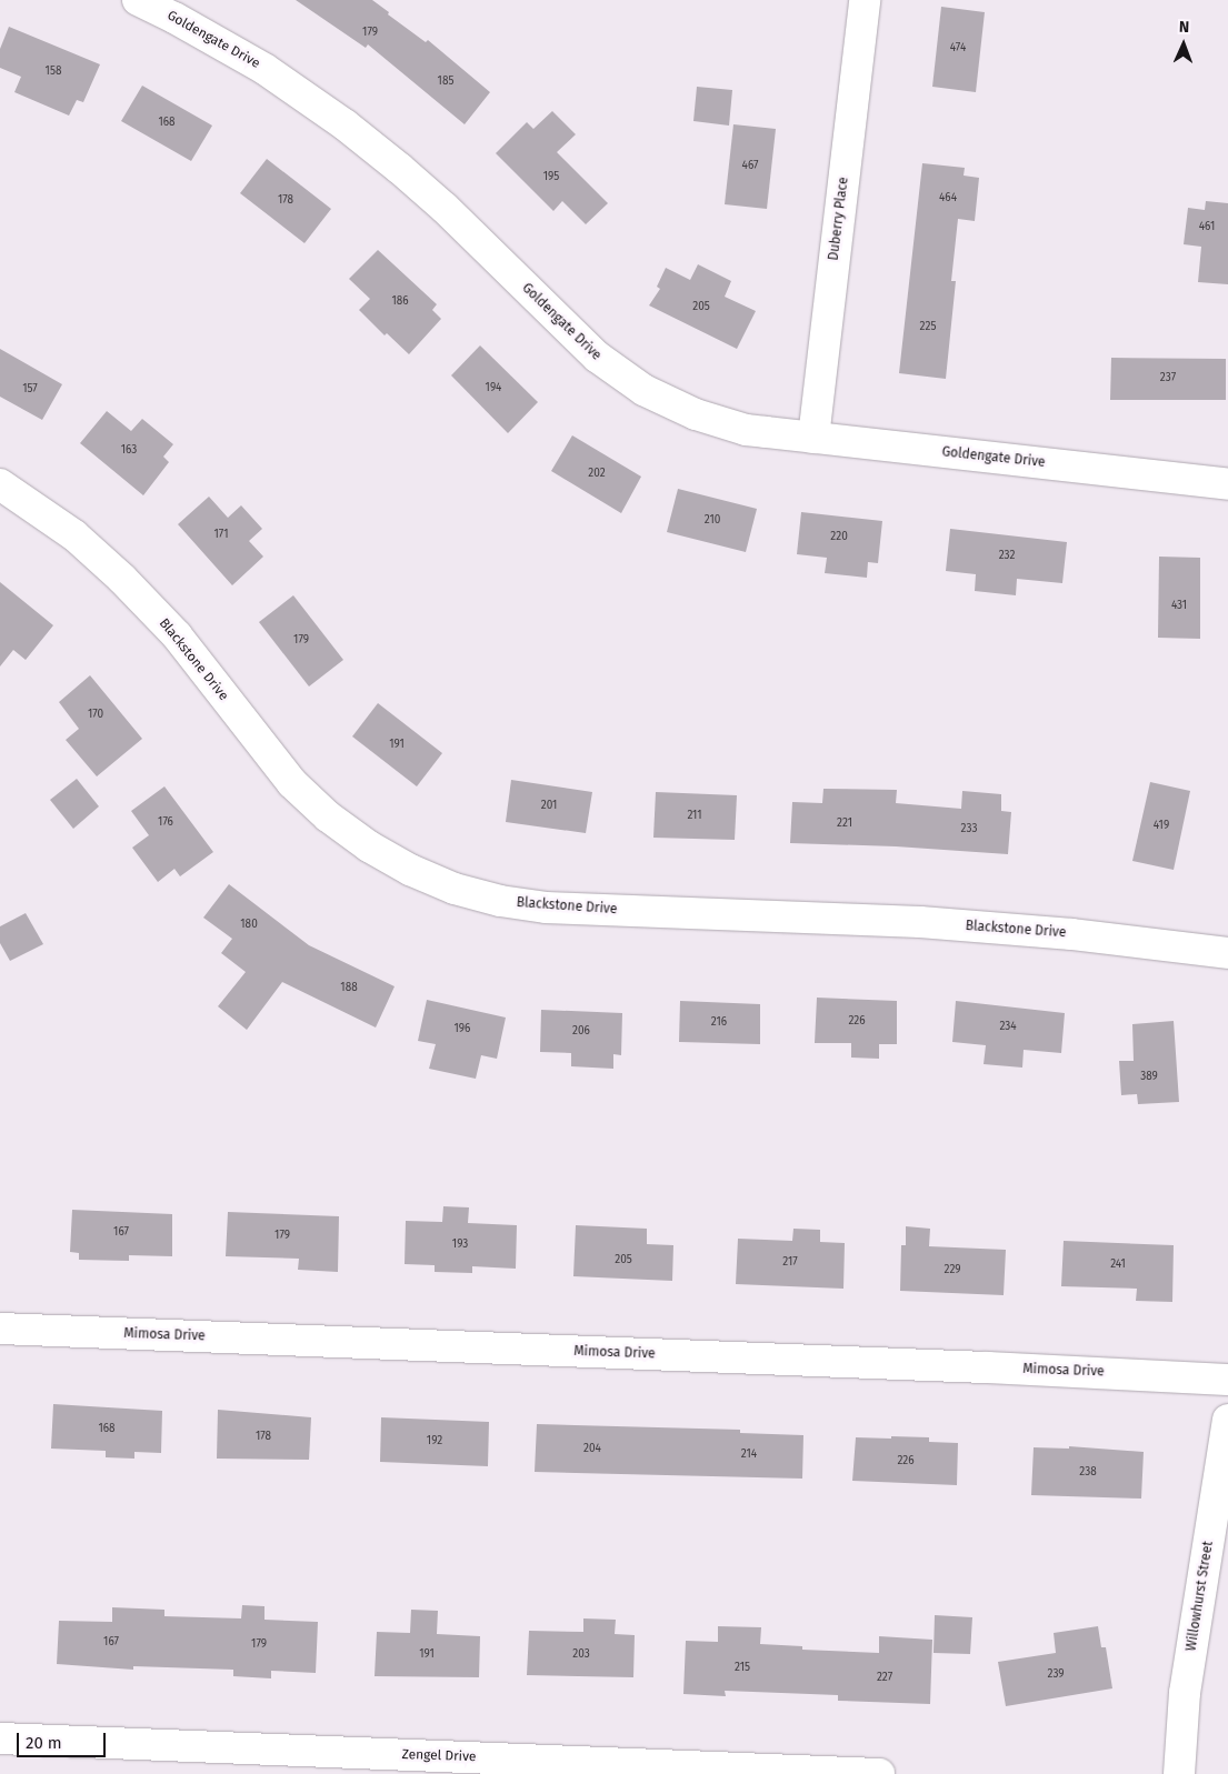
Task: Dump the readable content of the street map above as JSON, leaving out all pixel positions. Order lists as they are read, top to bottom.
{
  "streets": {
    "street": [
      "Goldengate Drive",
      "Duberry Place",
      "Blackstone Drive",
      "Mimosa Drive",
      "Willowhurst Street",
      "Zengel Drive"
    ]
  },
  "crossings": [
    ["Goldengate Drive", "Duberry Place"]
  ],
  "house_numbers": [
    "179",
    "474",
    "158",
    "185",
    "168",
    "467",
    "195",
    "464",
    "178",
    "461",
    "186",
    "205",
    "225",
    "237",
    "194",
    "157",
    "163",
    "202",
    "210",
    "171",
    "220",
    "232",
    "431",
    "179",
    "170",
    "191",
    "201",
    "211",
    "176",
    "221",
    "419",
    "233",
    "180",
    "188",
    "226",
    "216",
    "234",
    "196",
    "206",
    "389",
    "167",
    "179",
    "193",
    "205",
    "217",
    "241",
    "229",
    "168",
    "178",
    "192",
    "204",
    "214",
    "226",
    "238",
    "167",
    "179",
    "191",
    "203",
    "215",
    "239",
    "227"
  ],
  "scale_bar": "20 m",
  "north": "top"
}
